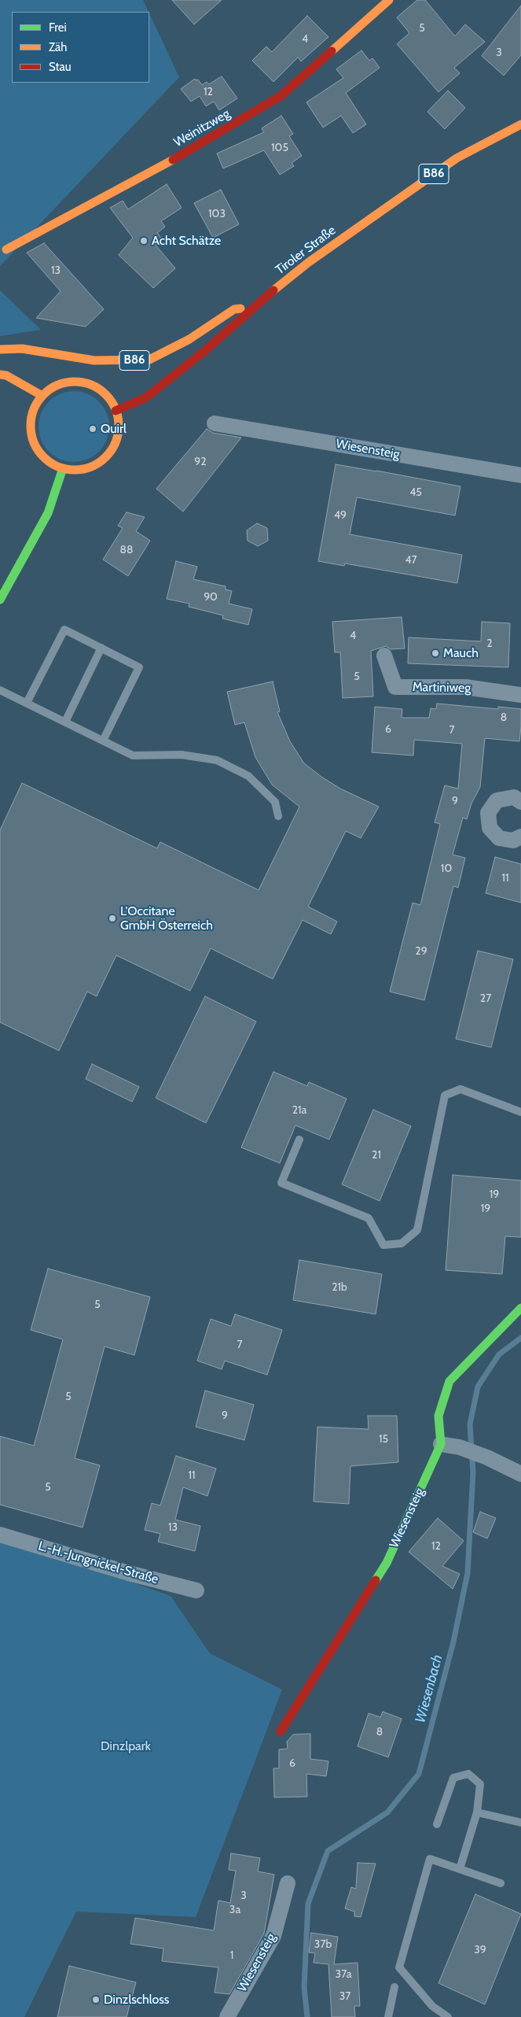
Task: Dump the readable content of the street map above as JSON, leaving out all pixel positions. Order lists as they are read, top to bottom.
{
  "streets": {
    "main road": [
      "Weinitzweg",
      "B86",
      "Tiroler Straße",
      "Wiesensteig"
    ],
    "street": ["Martiniweg", "L.-H.-Jungnickel-Straße"]
  },
  "crossings": [
    ["B86", "Tiroler Straße"]
  ],
  "water": ["Wiesenbach"],
  "parks": ["Dinzlpark"],
  "places": [
    "Acht Schätze",
    "Quirl",
    "Mauch",
    "L'Occitane GmbH Österreich",
    "Dinzlschloss"
  ],
  "house_numbers": [
    "5",
    "4",
    "3",
    "12",
    "105",
    "103",
    "13",
    "92",
    "45",
    "49",
    "88",
    "47",
    "90",
    "4",
    "2",
    "5",
    "8",
    "6",
    "7",
    "9",
    "10",
    "11",
    "29",
    "27",
    "21a",
    "21",
    "19",
    "19",
    "21b",
    "5",
    "7",
    "5",
    "9",
    "15",
    "11",
    "5",
    "13",
    "12",
    "8",
    "6",
    "3",
    "3a",
    "37b",
    "39",
    "1",
    "37a",
    "37"
  ],
  "legend": ["Frei", "Zäh", "Stau"]
}
